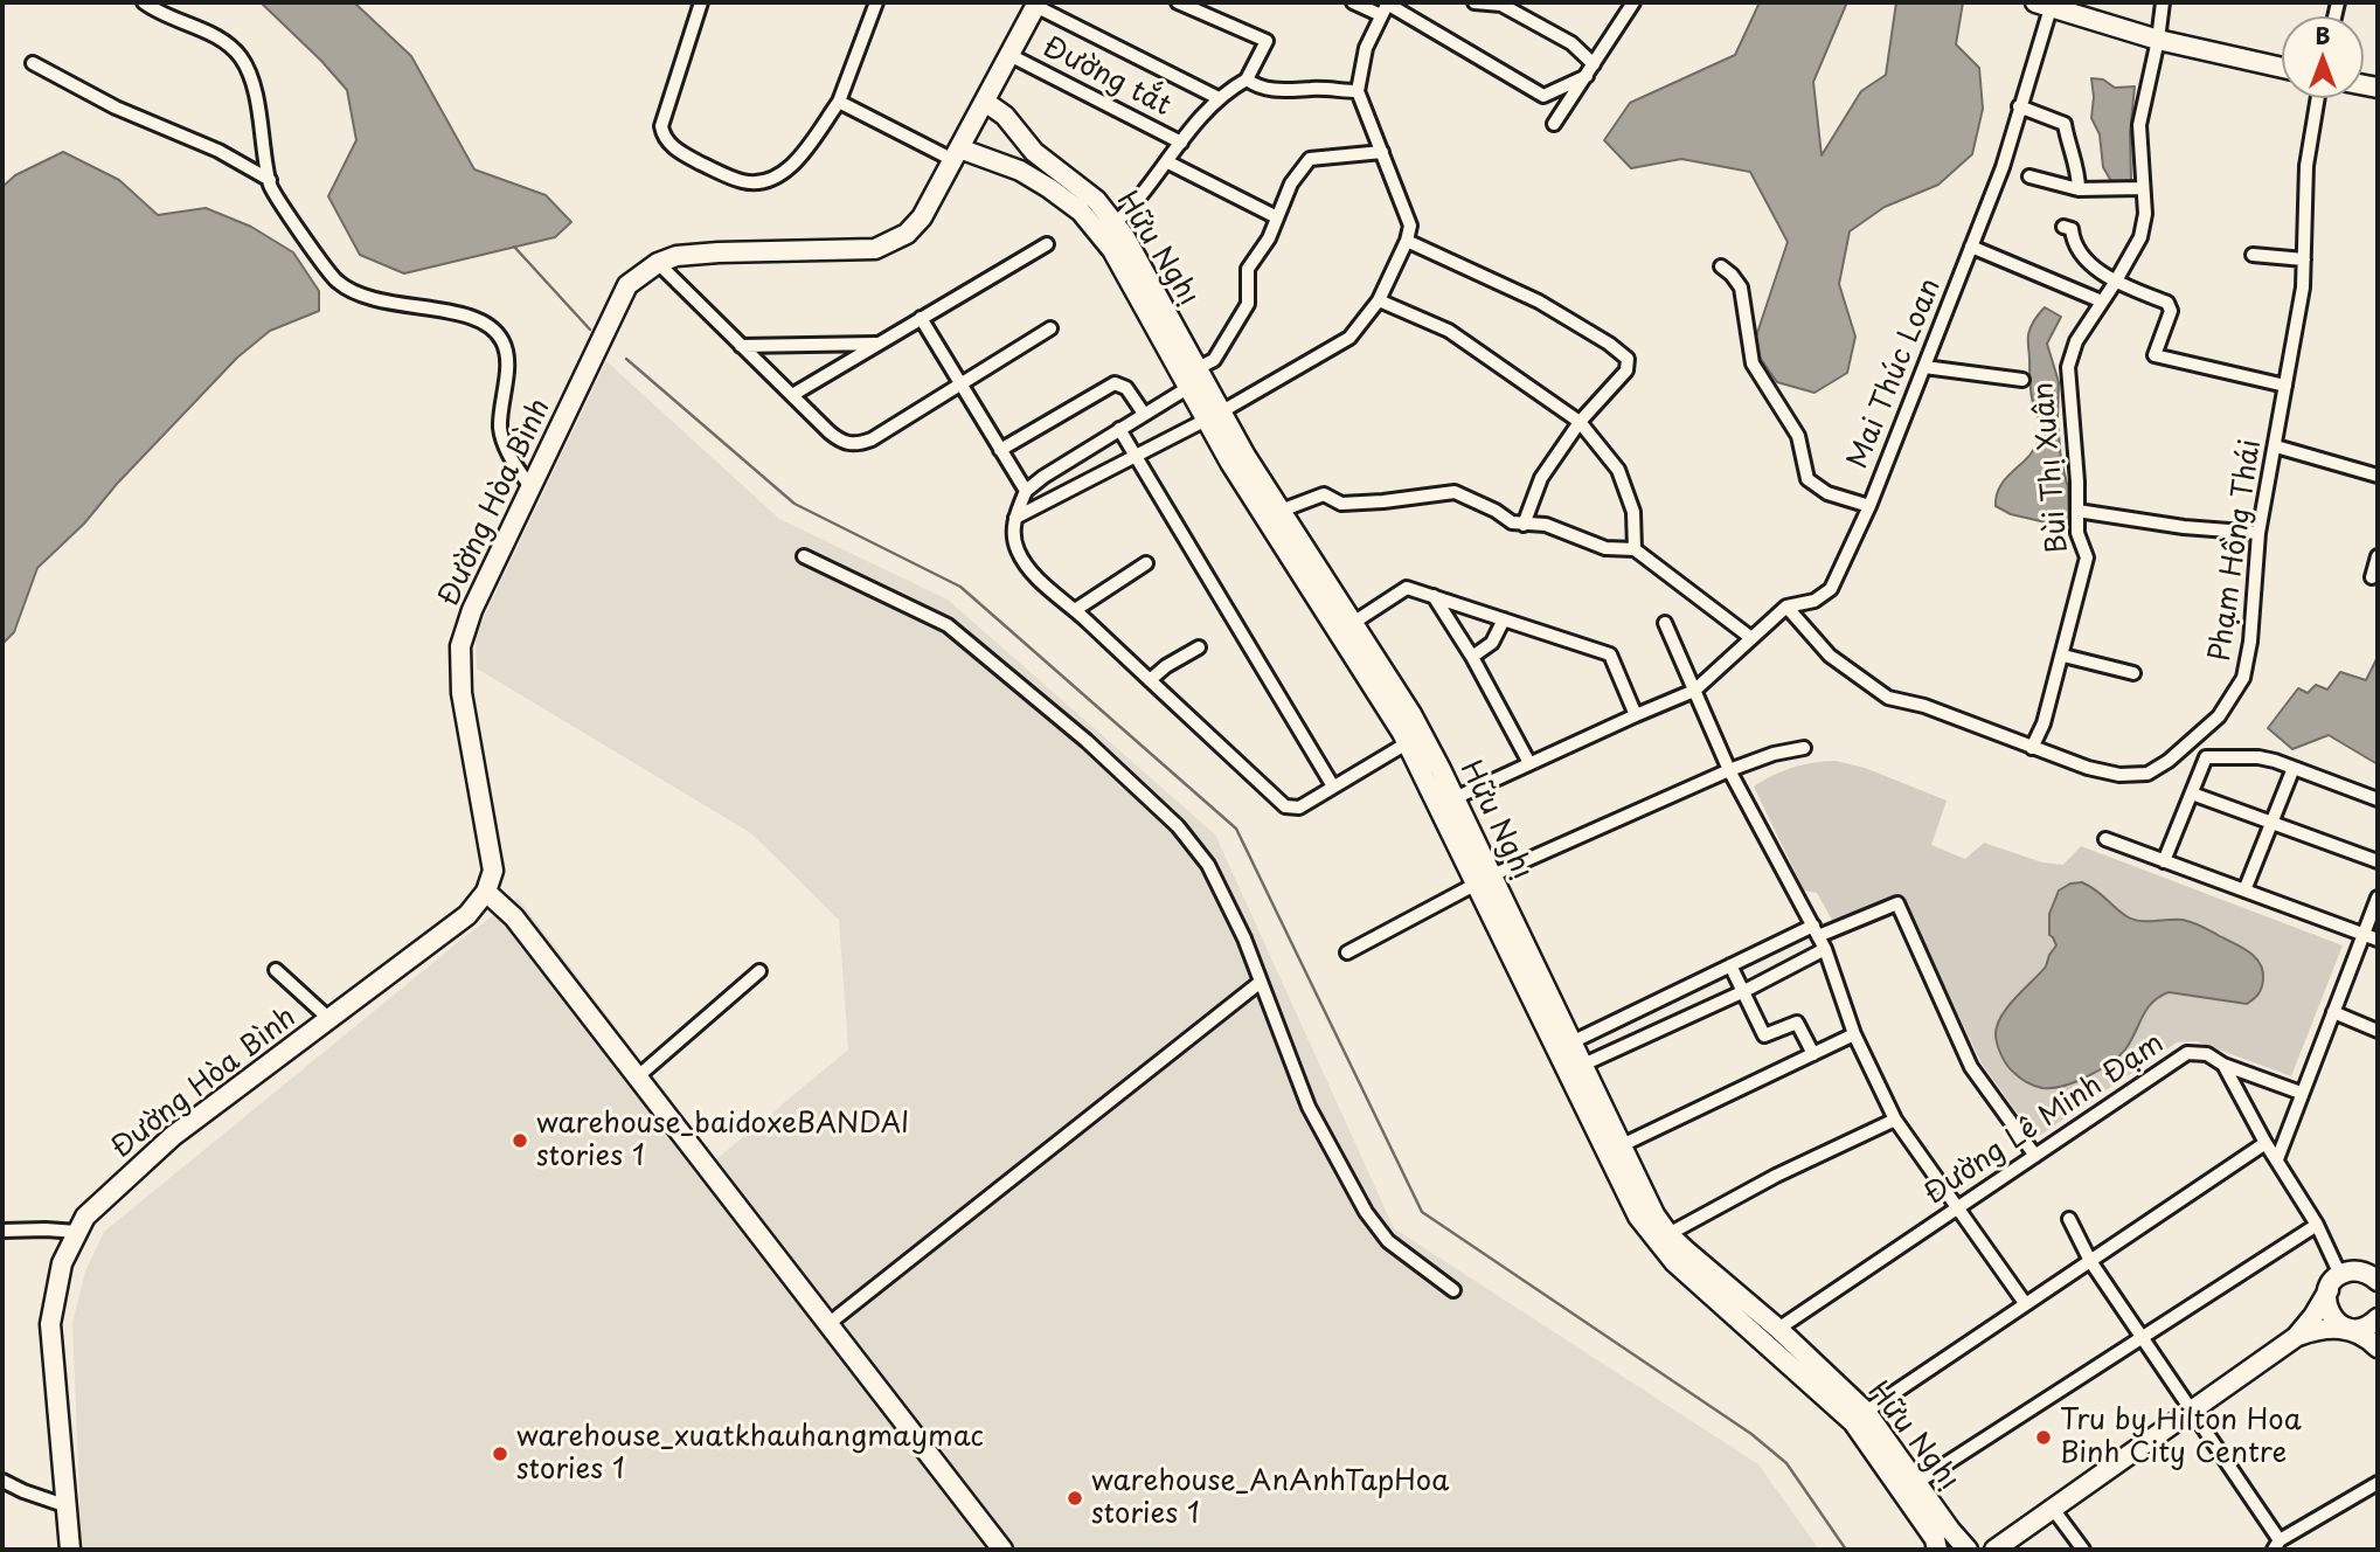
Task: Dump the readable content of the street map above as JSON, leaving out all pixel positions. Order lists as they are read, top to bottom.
{
  "streets": {
    "main road": ["Hữu Nghị", "Đường Hòa Bình"],
    "street": [
      "Đường tắt",
      "Mai Thúc Loan",
      "Bùi Thị Xuân",
      "Phạm Hồng Thái",
      "Đường Lê Minh Đạm"
    ]
  },
  "crossings": [
    ["Đường tắt", "Đường Hòa Bình"],
    ["Hữu Nghị", "Đường Hòa Bình"],
    ["Hữu Nghị", "Đường Lê Minh Đạm"],
    ["Mai Thúc Loan", "Phạm Hồng Thái"],
    ["Bùi Thị Xuân", "Phạm Hồng Thái"]
  ],
  "places": [
    "warehouse_baidoxeBANDAI stories 1",
    "Tru by Hilton Hoa Binh City Centre",
    "warehouse_xuatkhauhangmaymac stories 1",
    "warehouse_AnAnhTapHoa stories 1"
  ],
  "north": "top"
}
